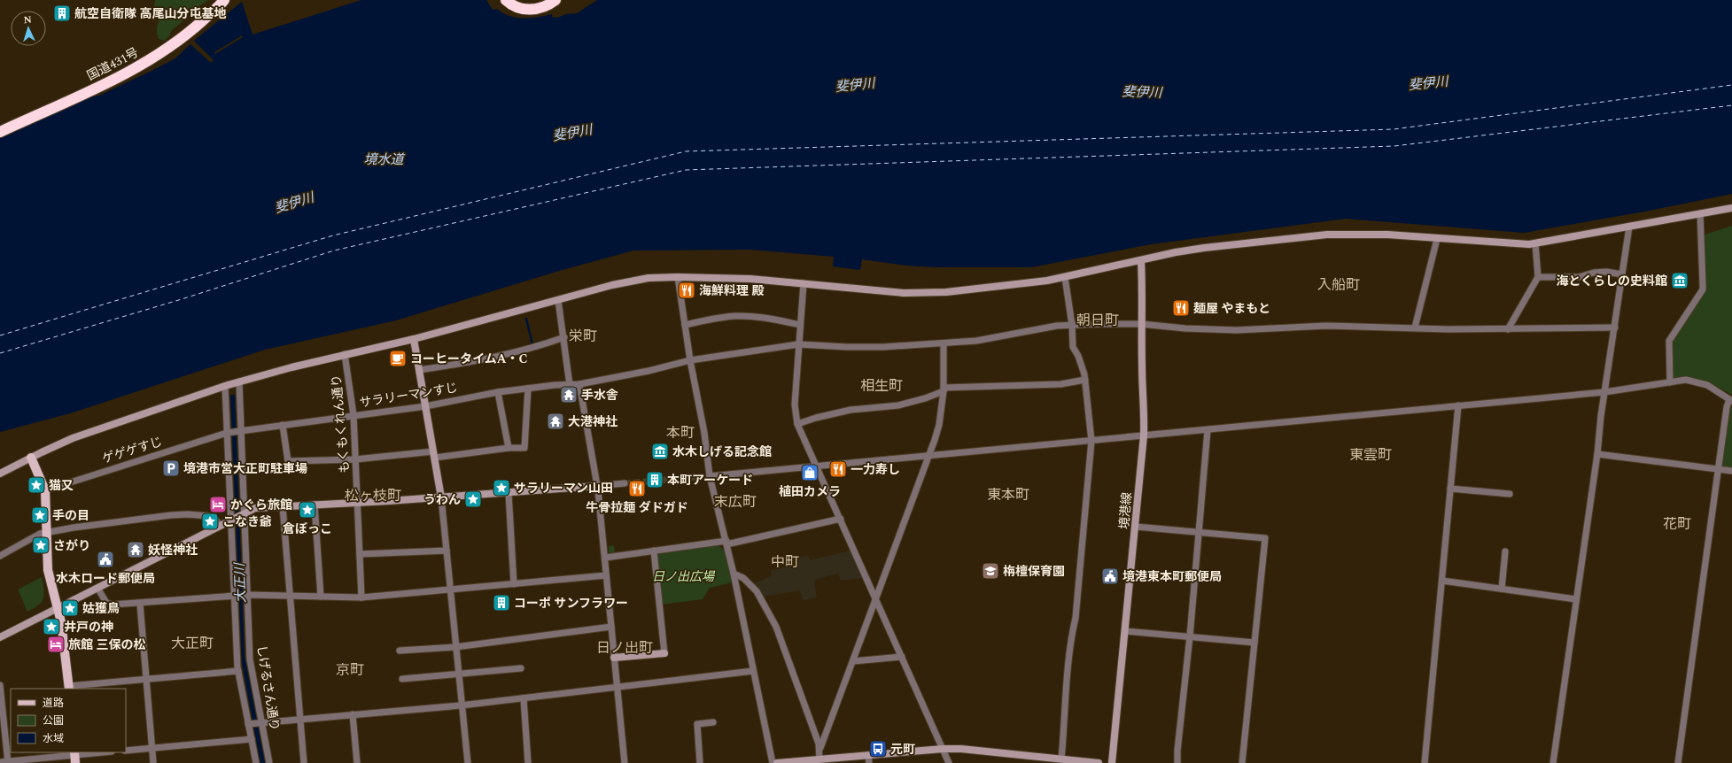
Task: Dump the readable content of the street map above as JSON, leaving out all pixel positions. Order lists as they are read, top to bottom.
{
  "streets": {
    "highway": ["国道431号"],
    "street": [
      "サラリーマンすじ",
      "もくもくれん通り",
      "ゲゲゲすじ",
      "境港線",
      "しげるさん通り"
    ]
  },
  "crossings": [
    ["サラリーマンすじ", "もくもくれん通り"],
    ["サラリーマンすじ", "ゲゲゲすじ"],
    ["サラリーマンすじ", "境港線"],
    ["サラリーマンすじ", "しげるさん通り"],
    ["ゲゲゲすじ", "しげるさん通り"]
  ],
  "districts": [
    "入船町",
    "朝日町",
    "栄町",
    "相生町",
    "本町",
    "東雲町",
    "東本町",
    "松ヶ枝町",
    "末広町",
    "花町",
    "中町",
    "大正町",
    "日ノ出町",
    "京町"
  ],
  "water": ["斐伊川", "境水道", "大正川"],
  "parks": ["日ノ出広場"],
  "places": {
    "building": ["航空自衛隊 高尾山分屯基地", "本町アーケード", "コーポ サンフラワー"],
    "museum": ["海とくらしの史料館", "水木しげる記念館"],
    "restaurant": [
      "海鮮料理 殿",
      "麺屋 やまもと",
      "一力寿し",
      "牛骨拉麺 ダドガド"
    ],
    "cafe": ["コーヒータイムA・C"],
    "temple": ["手水舎", "大港神社", "妖怪神社"],
    "parking": ["境港市営大正町駐車場"],
    "shop": ["植田カメラ"],
    "place": [
      "猫又",
      "サラリーマン山田",
      "うわん",
      "倉ぼっこ",
      "手の目",
      "こなき爺",
      "さがり",
      "姑獲鳥",
      "井戸の神"
    ],
    "hotel": ["かぐら旅館", "旅館 三保の松"],
    "public building": ["水木ロード郵便局", "境港東本町郵便局"],
    "school or university": ["栴檀保育園"],
    "bus stop": ["元町"]
  },
  "legend": ["道路", "公園", "水域"],
  "north": "top"
}
